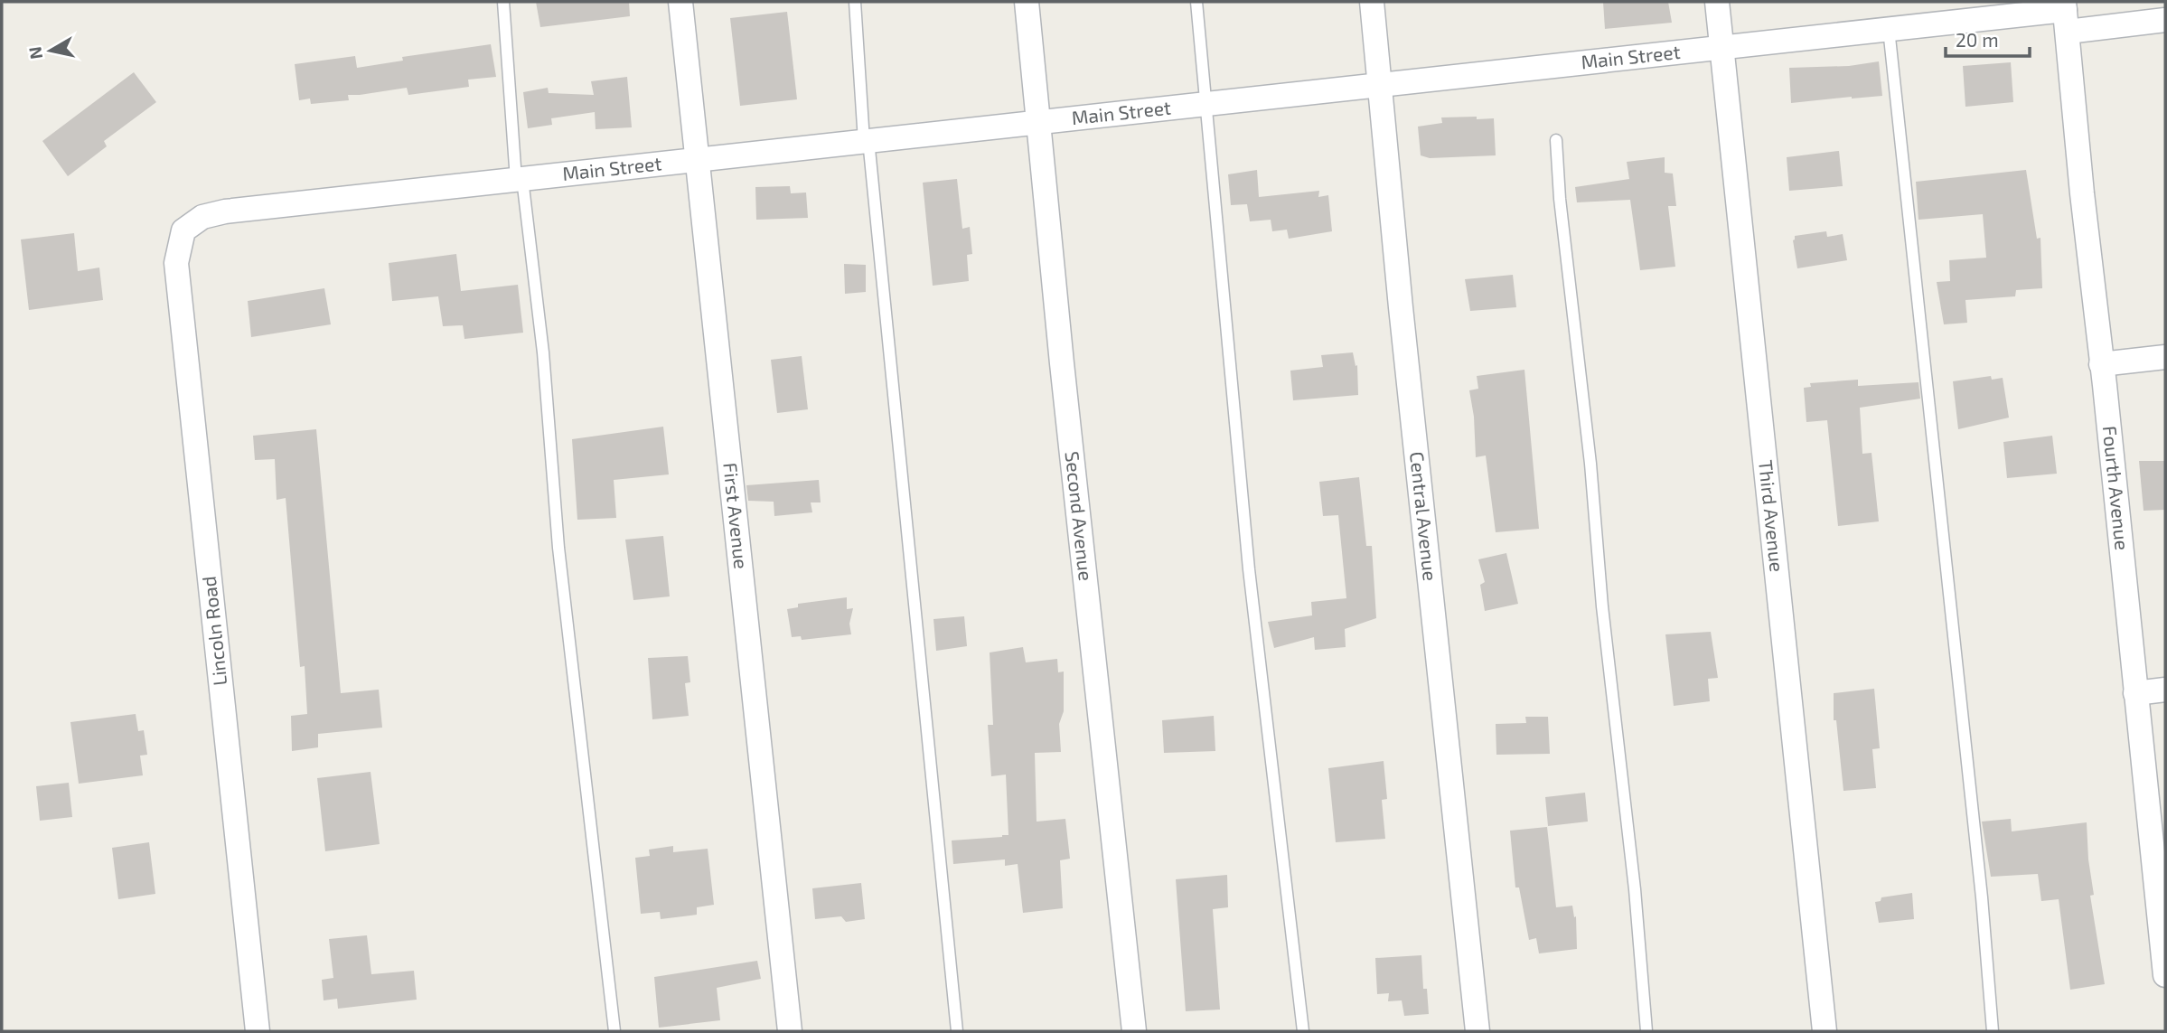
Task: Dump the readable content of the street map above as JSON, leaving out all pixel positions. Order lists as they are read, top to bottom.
{
  "streets": {
    "street": [
      "Main Street",
      "Fourth Avenue",
      "First Avenue",
      "Second Avenue",
      "Central Avenue",
      "Third Avenue",
      "Lincoln Road"
    ]
  },
  "crossings": [
    ["Main Street", "Fourth Avenue"],
    ["Main Street", "First Avenue"],
    ["Main Street", "Second Avenue"],
    ["Main Street", "Central Avenue"],
    ["Main Street", "Third Avenue"],
    ["Main Street", "Lincoln Road"]
  ],
  "scale_bar": "20 m",
  "north": "left"
}
